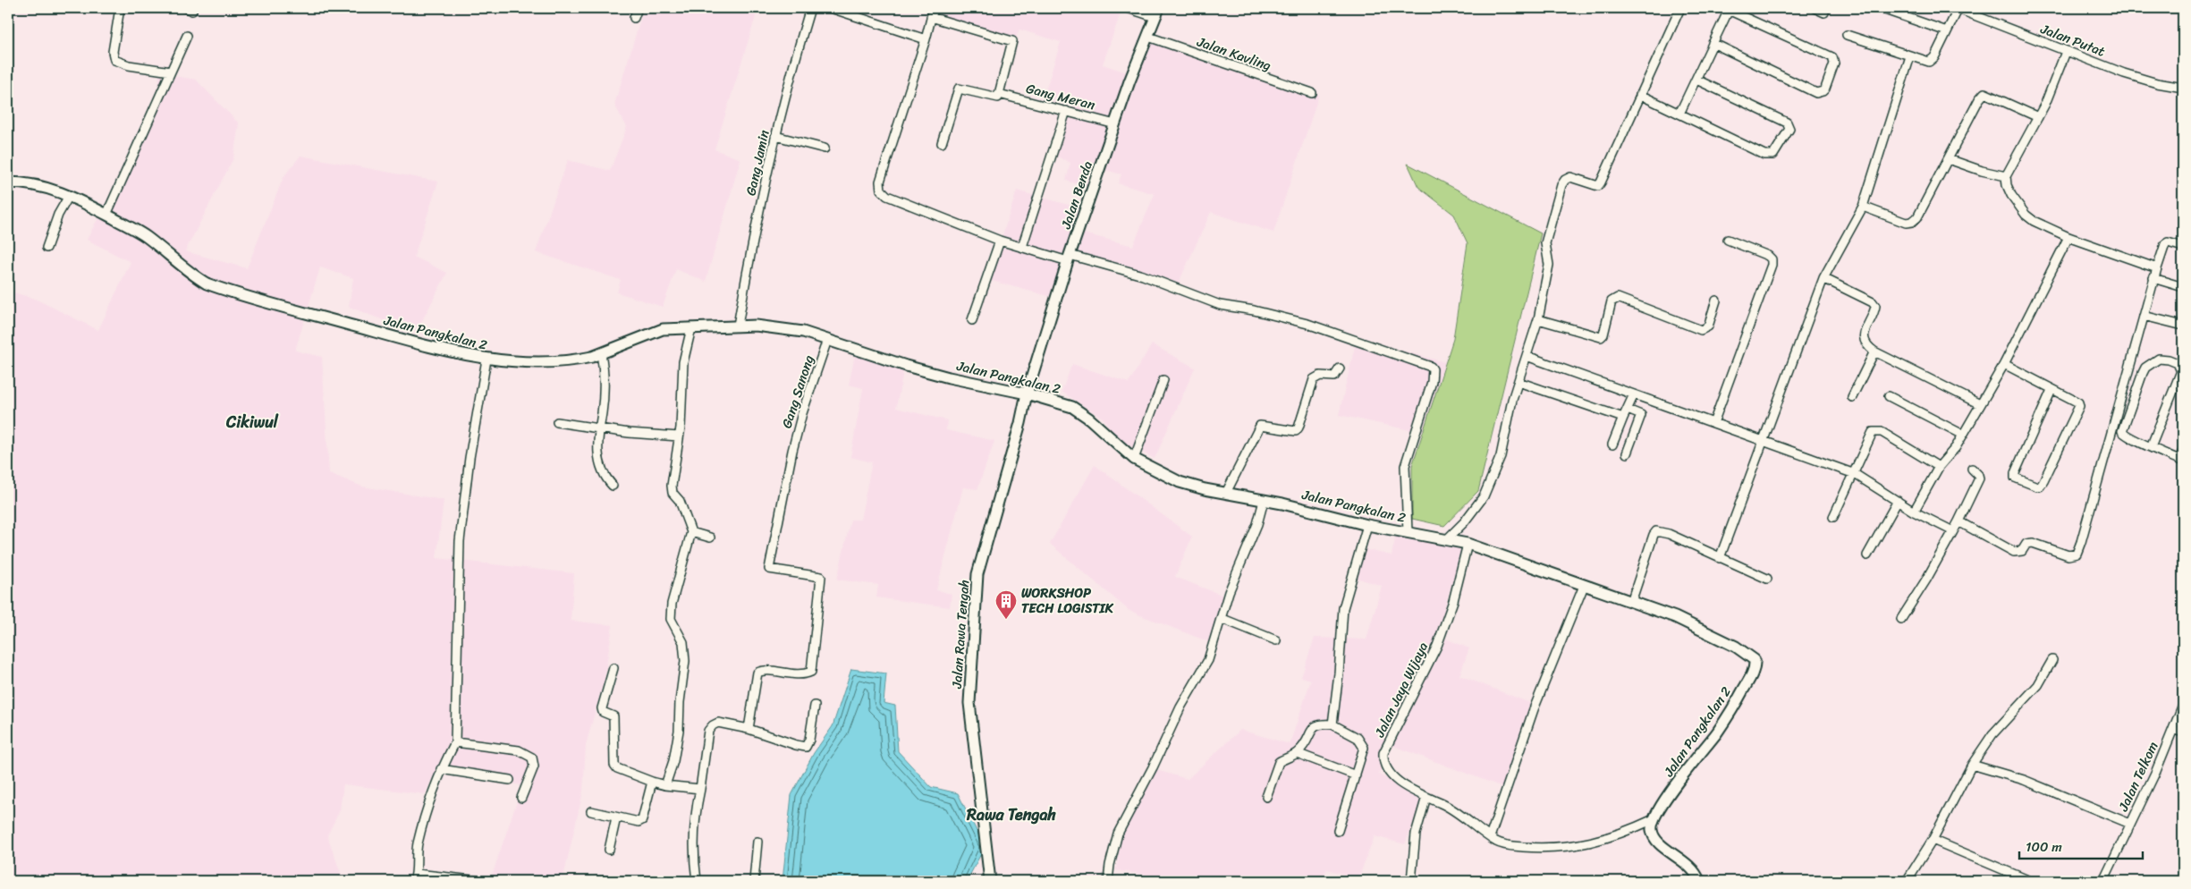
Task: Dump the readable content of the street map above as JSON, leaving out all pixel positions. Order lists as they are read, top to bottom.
{
  "streets": {
    "street": [
      "Jalan Putat",
      "Jalan Kavling",
      "Gang Meran",
      "Gang Jamin",
      "Jalan Benda",
      "Jalan Pangkalan 2",
      "Gang Sanong",
      "Jalan Rawa Tengah",
      "Jalan Jaya Wijaya",
      "Jalan Telkom"
    ]
  },
  "crossings": [
    ["Jalan Kavling", "Jalan Benda"],
    ["Gang Meran", "Jalan Benda"],
    ["Gang Jamin", "Jalan Pangkalan 2"],
    ["Jalan Benda", "Jalan Pangkalan 2"],
    ["Jalan Benda", "Jalan Rawa Tengah"],
    ["Jalan Pangkalan 2", "Gang Sanong"],
    ["Jalan Pangkalan 2", "Jalan Rawa Tengah"],
    ["Jalan Pangkalan 2", "Jalan Jaya Wijaya"]
  ],
  "districts": ["Cikiwul", "Rawa Tengah"],
  "places": {
    "building": ["WORKSHOP TECH LOGISTIK"]
  },
  "scale_bar": "100 m"
}
